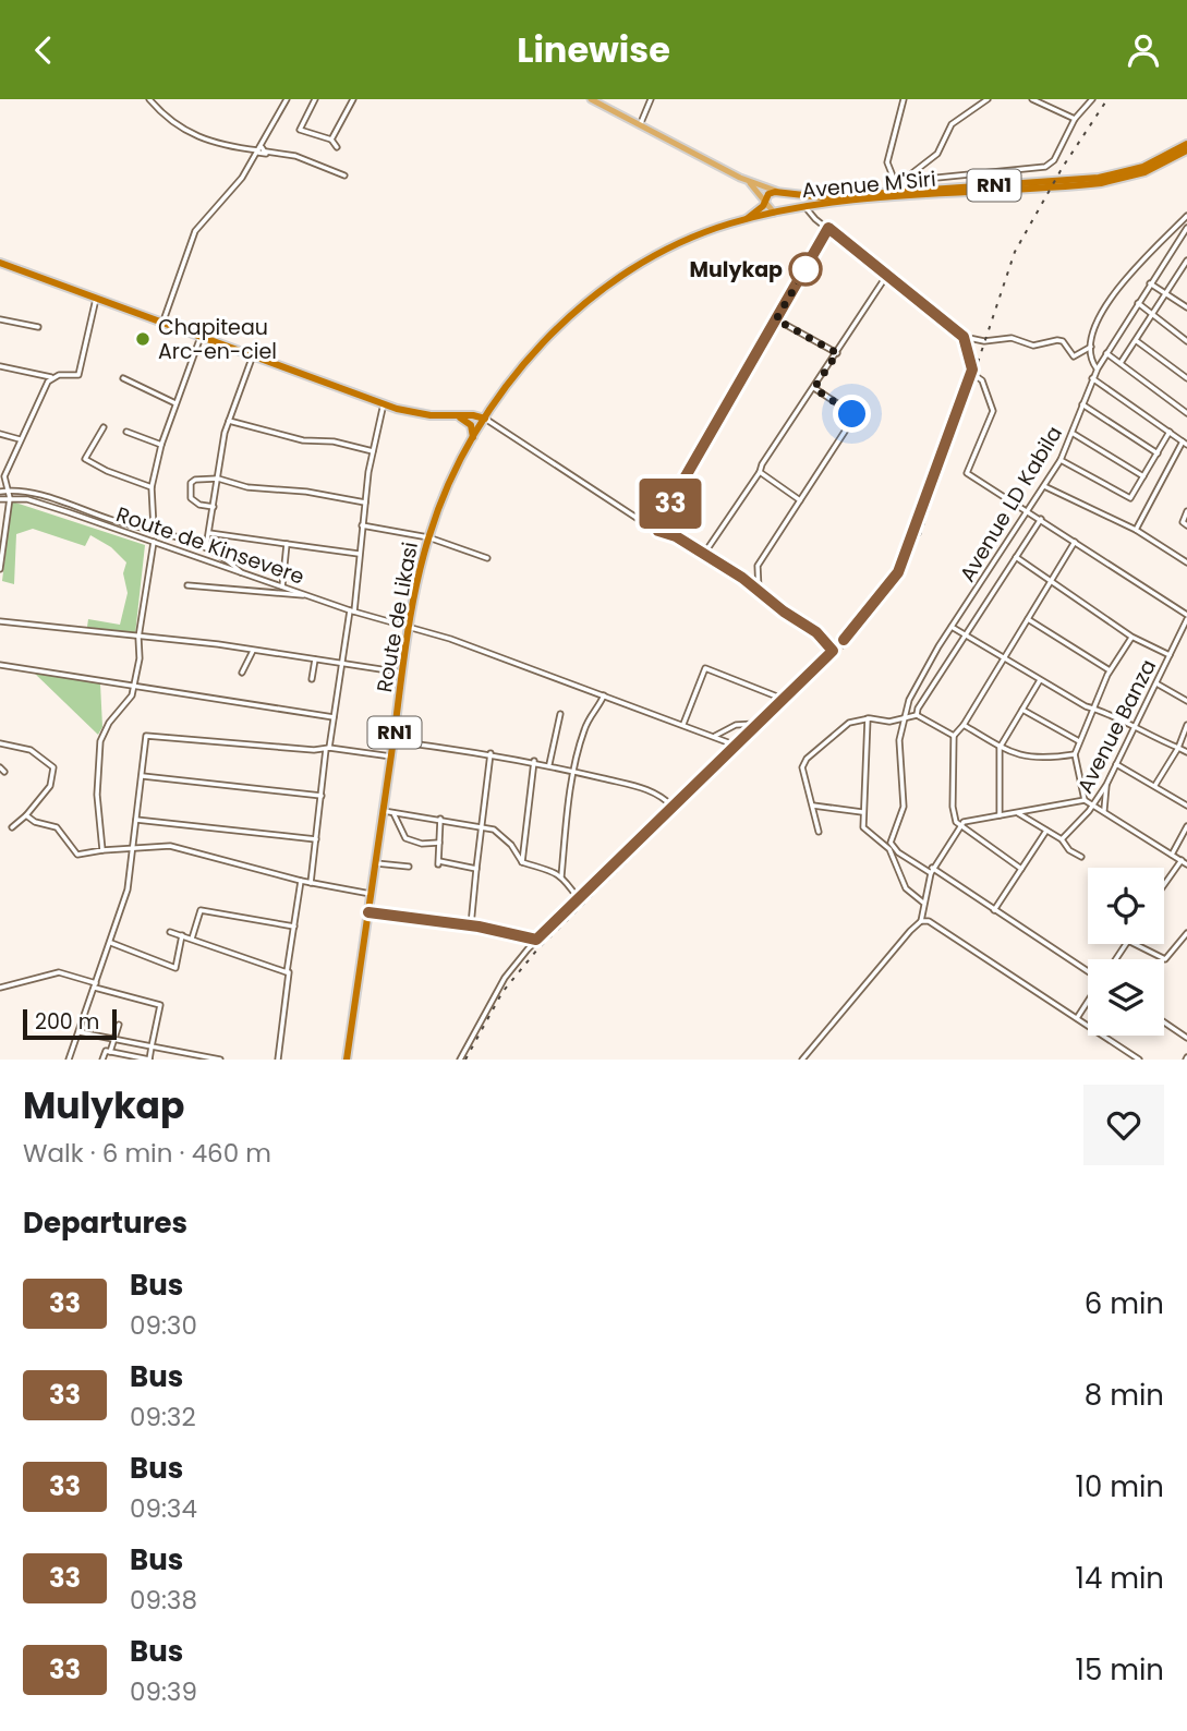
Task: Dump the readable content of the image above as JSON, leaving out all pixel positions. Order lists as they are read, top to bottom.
{
  "streets": {
    "highway": ["Avenue M'Siri", "RN1", "Route de Likasi"],
    "street": ["Avenue LD Kabila", "Route de Kinsevere", "Avenue Banza"]
  },
  "crossings": [
    ["Avenue M'Siri", "RN1"],
    ["Avenue M'Siri", "Route de Likasi"],
    ["Route de Kinsevere", "Route de Likasi"]
  ],
  "places": ["Mulykap", "Chapiteau Arc-en-ciel"],
  "lines": ["bus line 33"],
  "scale_bar": "200 m",
  "page": {
    "header": "Linewise",
    "on_map": "33",
    "scale": "200 m",
    "heading": [
      ["Mulykap", "Walk · 6 min · 460 m"],
      "Departures"
    ],
    "list": [
      {
        "mark": "33",
        "name": "Bus",
        "note": "09:30",
        "value": "6 min"
      },
      {
        "mark": "33",
        "name": "Bus",
        "note": "09:32",
        "value": "8 min"
      },
      {
        "mark": "33",
        "name": "Bus",
        "note": "09:34",
        "value": "10 min"
      },
      {
        "mark": "33",
        "name": "Bus",
        "note": "09:38",
        "value": "14 min"
      },
      {
        "mark": "33",
        "name": "Bus",
        "note": "09:39",
        "value": "15 min"
      }
    ]
  }
}
